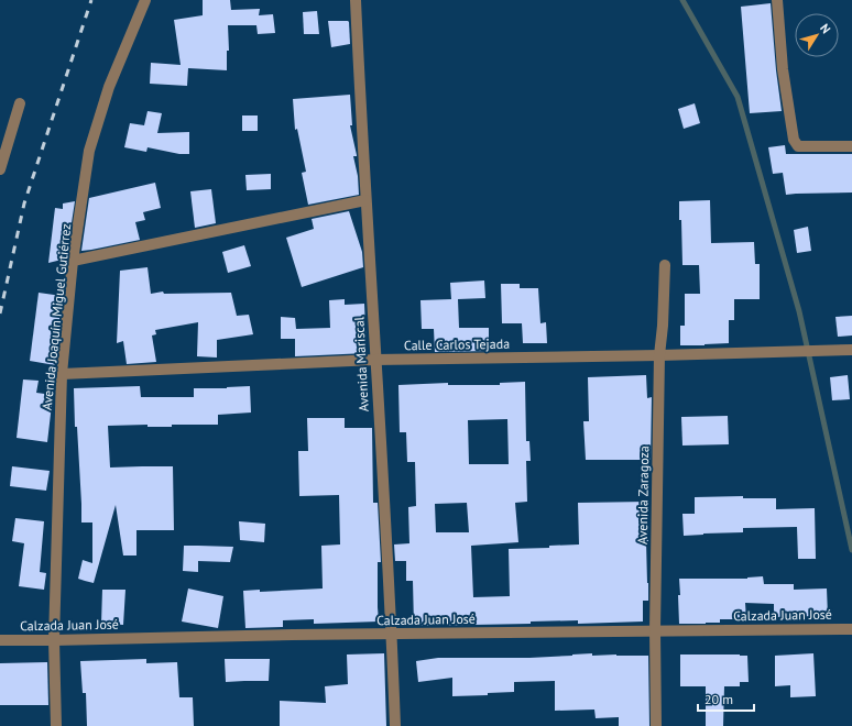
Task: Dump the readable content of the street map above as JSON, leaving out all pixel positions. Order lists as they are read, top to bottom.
{
  "streets": {
    "street": [
      "Avenida Joaquín Miguel Gutiérrez",
      "Calle Carlos Tejada",
      "Avenida Mariscal",
      "Avenida Zaragoza",
      "Calzada Juan José"
    ]
  },
  "crossings": [
    ["Avenida Joaquín Miguel Gutiérrez", "Calle Carlos Tejada"],
    ["Avenida Joaquín Miguel Gutiérrez", "Calzada Juan José"],
    ["Calle Carlos Tejada", "Avenida Mariscal"],
    ["Calle Carlos Tejada", "Avenida Zaragoza"],
    ["Avenida Mariscal", "Calzada Juan José"],
    ["Avenida Zaragoza", "Calzada Juan José"]
  ],
  "scale_bar": "20 m",
  "north": "top right"
}
